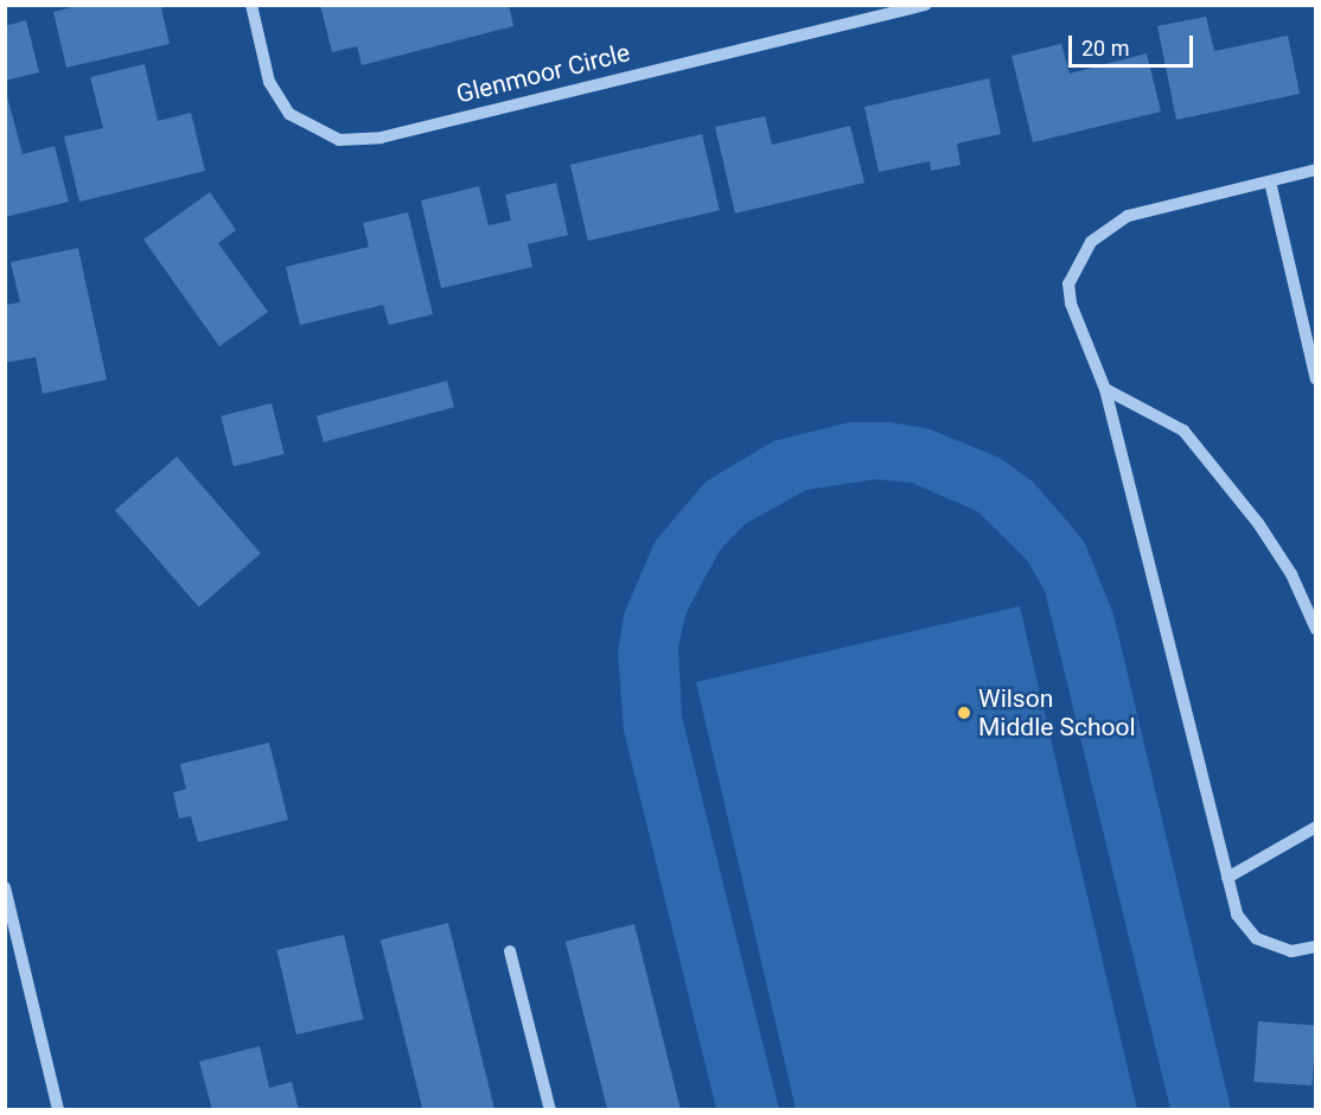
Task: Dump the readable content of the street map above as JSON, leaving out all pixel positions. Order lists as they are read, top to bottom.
{
  "streets": {
    "street": ["Glenmoor Circle"]
  },
  "places": ["Wilson Middle School"],
  "scale_bar": "20 m"
}
